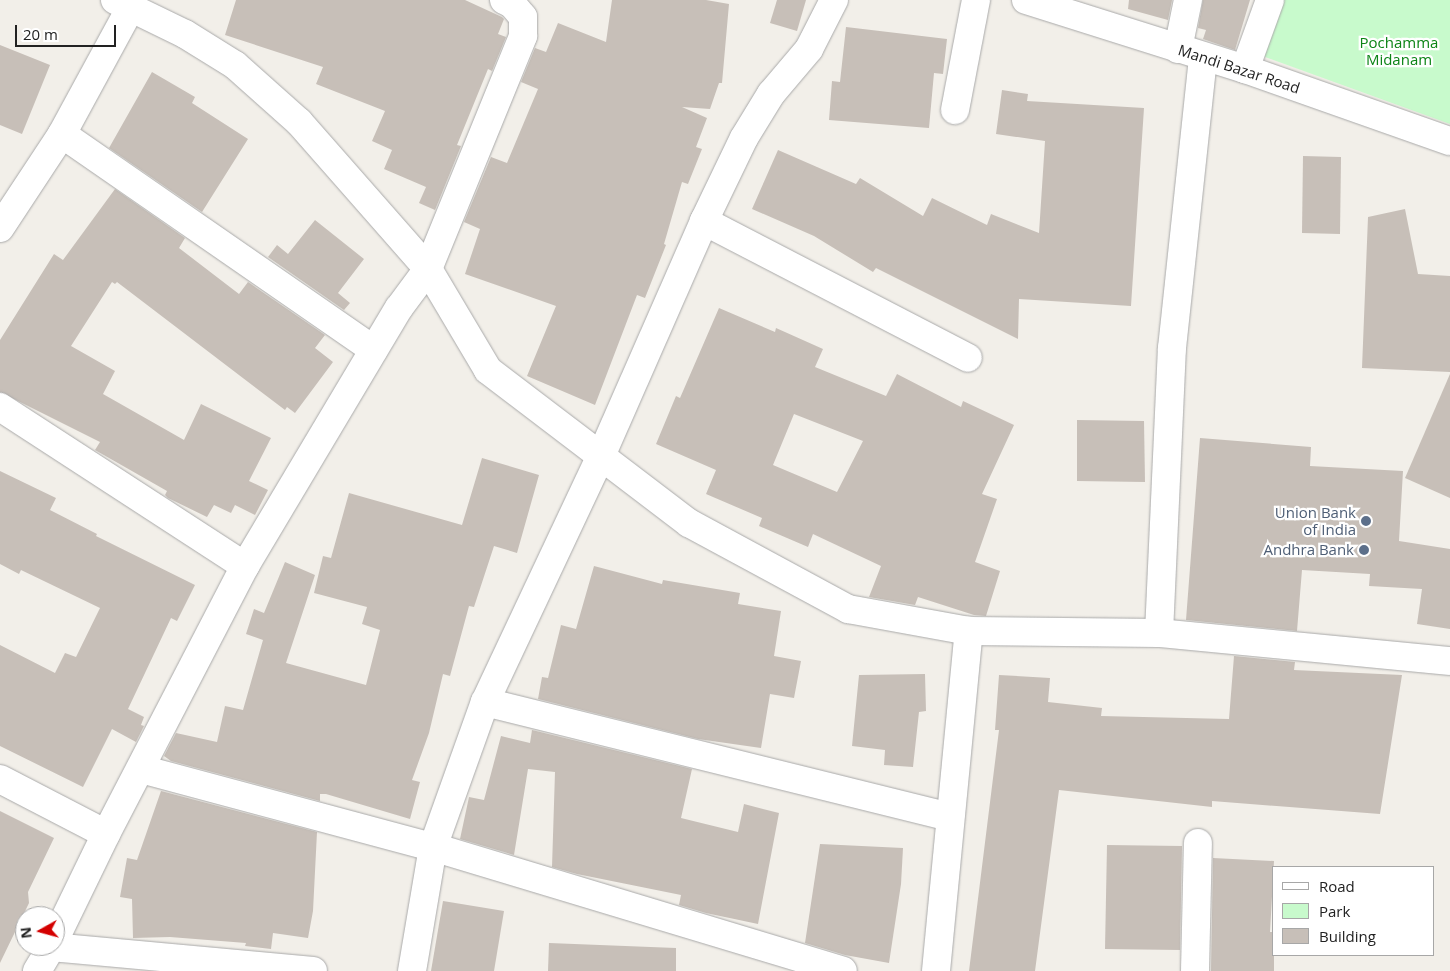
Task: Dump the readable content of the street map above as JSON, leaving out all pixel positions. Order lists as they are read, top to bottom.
{
  "streets": {
    "street": ["Mandi Bazar Road"]
  },
  "parks": ["Pochamma Midanam"],
  "places": ["Union Bank of India", "Andhra Bank"],
  "legend": ["Road", "Park", "Building"],
  "scale_bar": "20 m",
  "north": "left"
}
